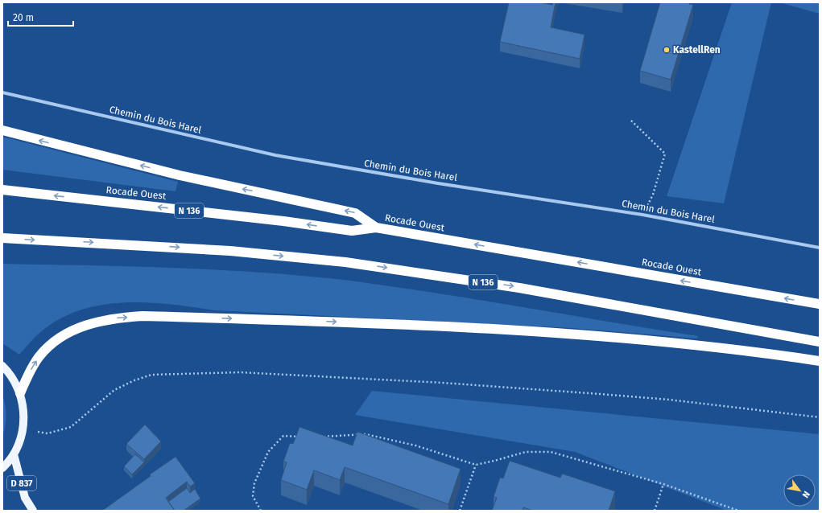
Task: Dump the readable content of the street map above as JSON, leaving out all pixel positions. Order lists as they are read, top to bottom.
{
  "streets": {
    "highway": ["Rocade Ouest", "N 136"],
    "main road": ["D 837"],
    "street": ["Chemin du Bois Harel"]
  },
  "places": ["KastellRen"],
  "scale_bar": "20 m",
  "north": "bottom right"
}
